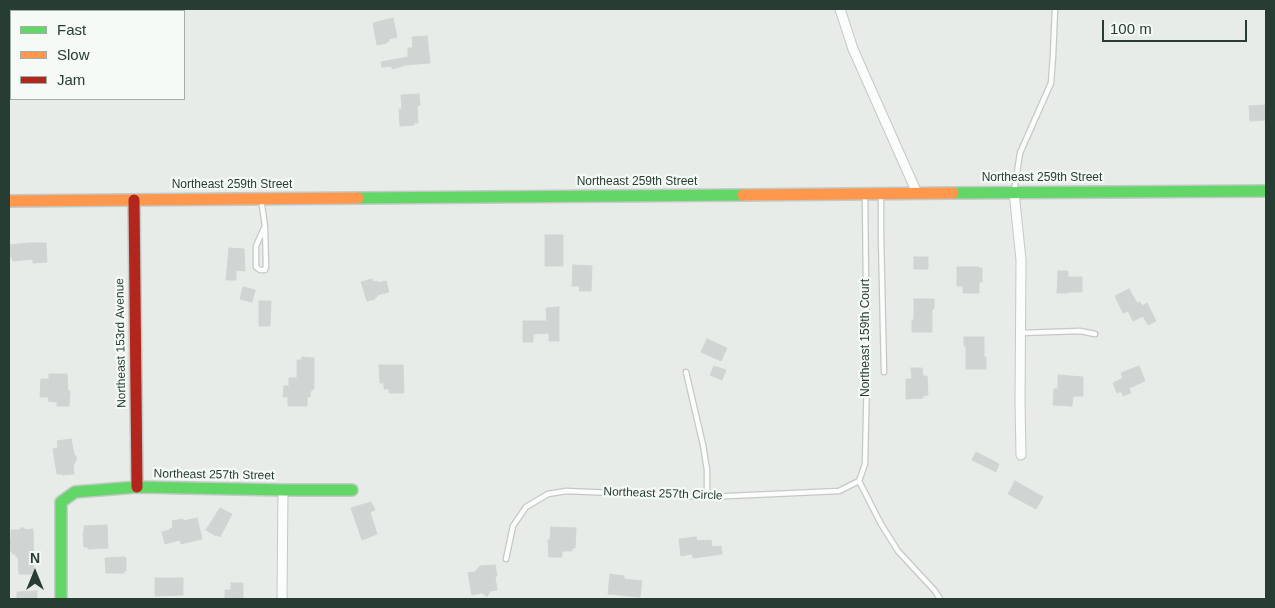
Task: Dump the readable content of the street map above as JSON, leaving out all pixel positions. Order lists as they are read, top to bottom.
{
  "streets": {
    "street": ["Northeast 259th Street", "Northeast 153rd Avenue", "Northeast 257th Street"],
    "lane": ["Northeast 159th Court", "Northeast 257th Circle"]
  },
  "crossings": [
    ["Northeast 259th Street", "Northeast 159th Court"],
    ["Northeast 259th Street", "Northeast 153rd Avenue"],
    ["Northeast 159th Court", "Northeast 257th Circle"],
    ["Northeast 153rd Avenue", "Northeast 257th Street"]
  ],
  "legend": ["Fast", "Slow", "Jam"],
  "scale_bar": "100 m",
  "north": "top"
}
